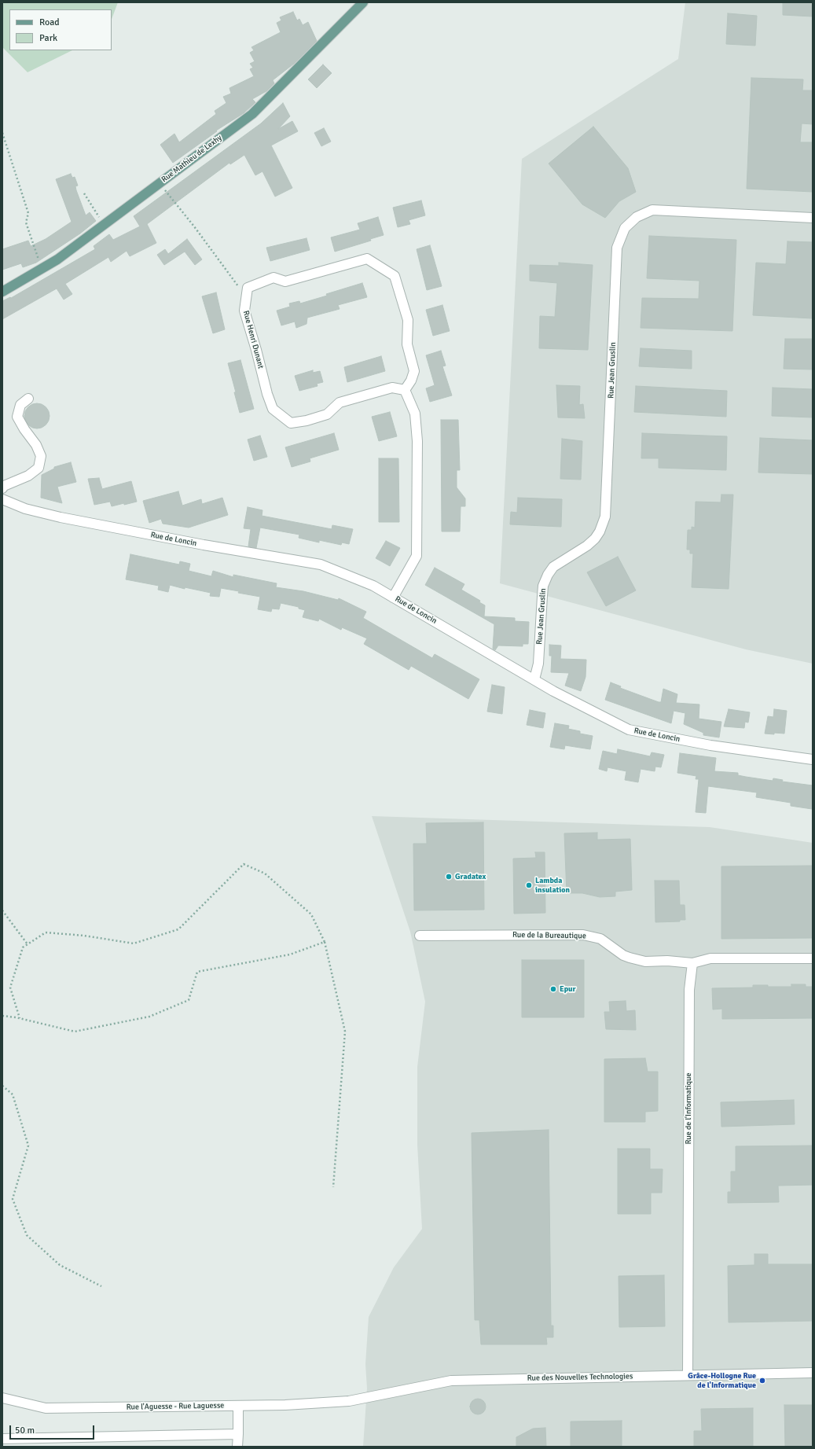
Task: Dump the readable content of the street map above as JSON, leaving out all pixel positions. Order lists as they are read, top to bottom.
{
  "streets": {
    "main road": ["Rue Mathieu de Lexhy"],
    "street": [
      "Rue Henri Dunant",
      "Rue Jean Gruslin",
      "Rue de Loncin",
      "Rue de la Bureautique",
      "Rue de l'Informatique",
      "Rue des Nouvelles Technologies",
      "Rue l'Aguesse - Rue Laguesse"
    ]
  },
  "crossings": [
    ["Rue Jean Gruslin", "Rue de Loncin"],
    ["Rue de la Bureautique", "Rue de l'Informatique"],
    ["Rue de l'Informatique", "Rue des Nouvelles Technologies"],
    ["Rue des Nouvelles Technologies", "Rue l'Aguesse - Rue Laguesse"]
  ],
  "places": [
    "Gradatex",
    "Lambda insulation",
    "Epur",
    "Grâce-Hollogne Rue de l'Informatique"
  ],
  "legend": ["Road", "Park"],
  "scale_bar": "50 m"
}
